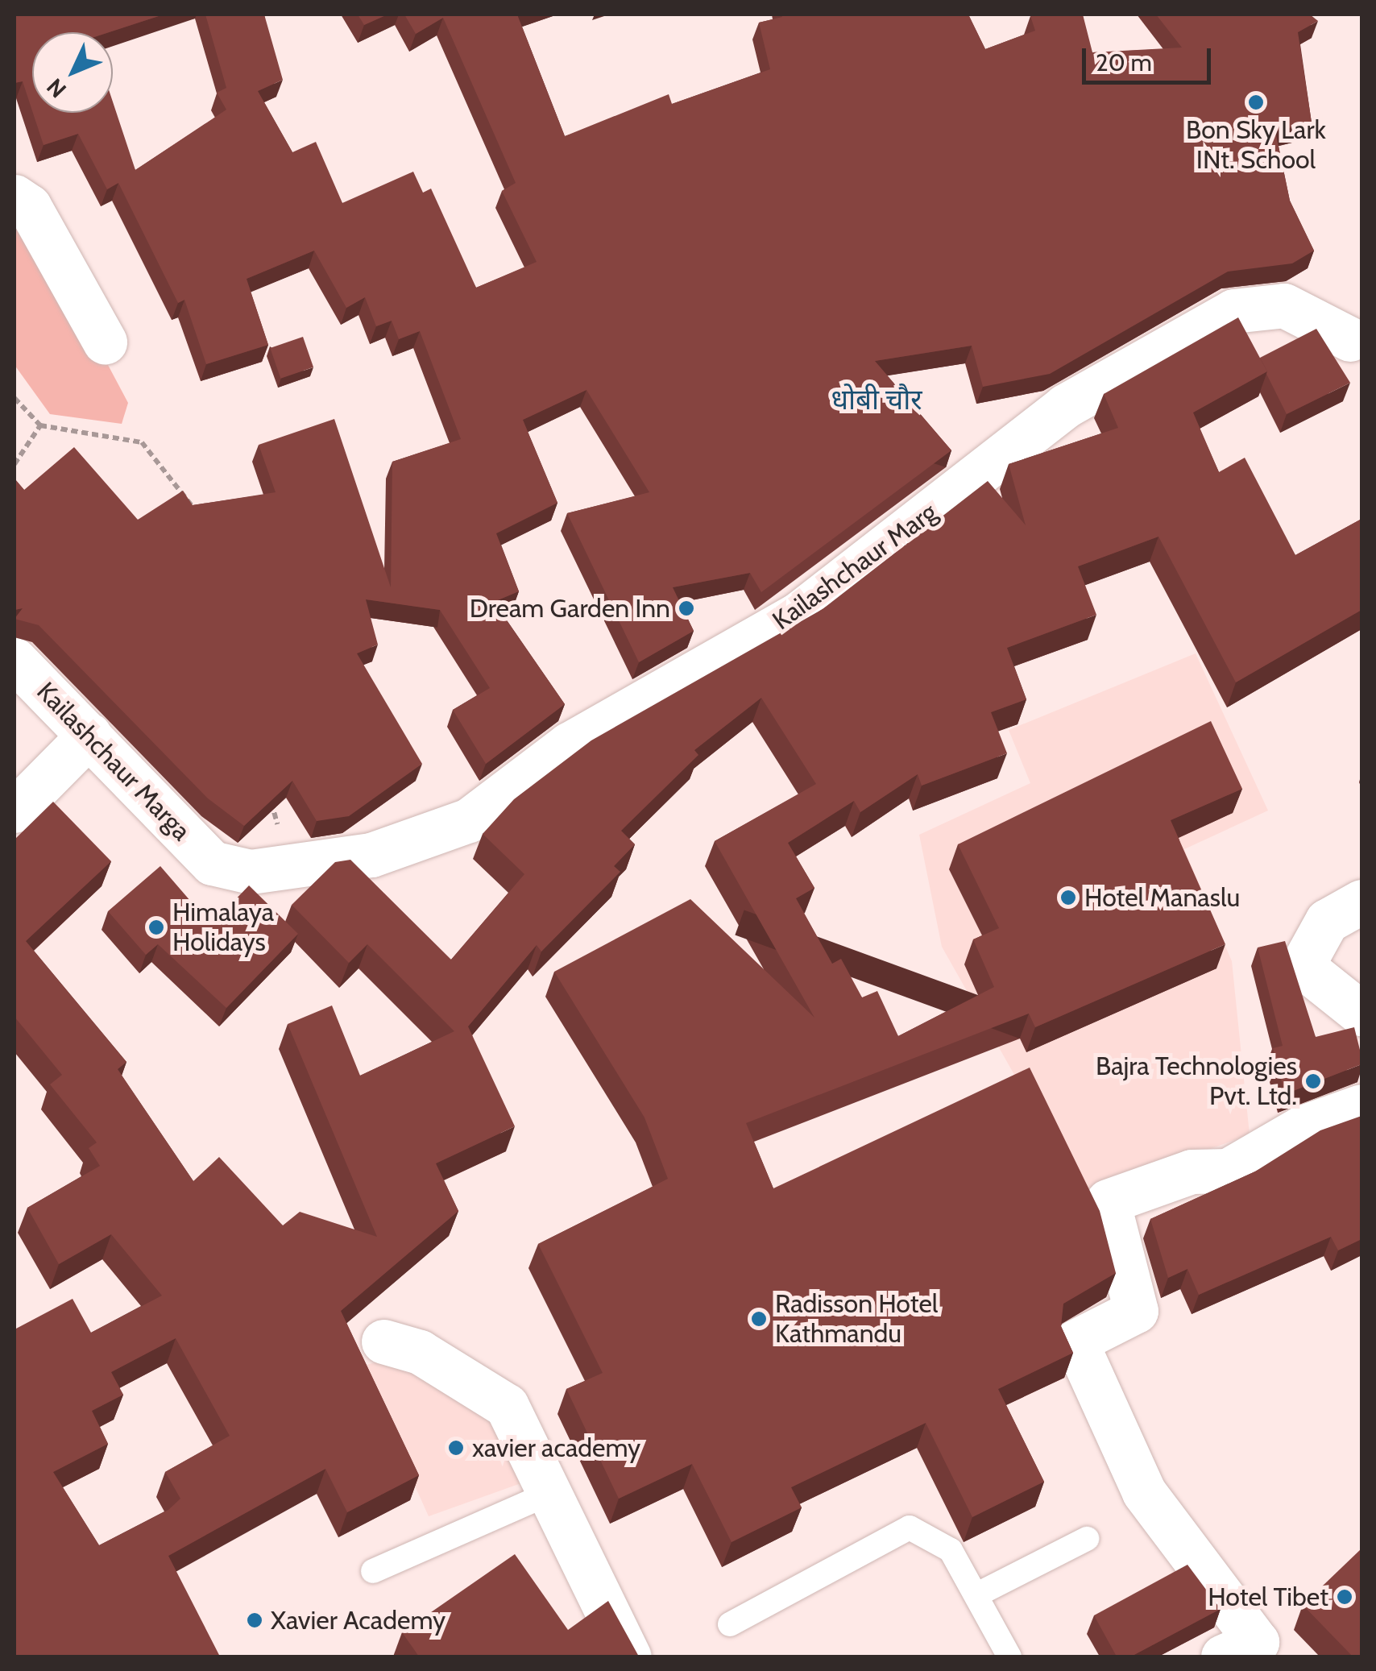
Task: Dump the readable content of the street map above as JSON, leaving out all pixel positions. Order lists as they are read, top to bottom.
{
  "streets": {
    "street": ["Kailashchaur Marg", "Kailashchaur Marga"]
  },
  "crossings": [
    ["Kailashchaur Marg", "Kailashchaur Marga"]
  ],
  "districts": ["धोबी चौर"],
  "places": [
    "Bon Sky Lark INt. School",
    "Dream Garden Inn",
    "Hotel Manaslu",
    "Himalaya Holidays",
    "Bajra Technologies Pvt. Ltd.",
    "Radisson Hotel Kathmandu",
    "xavier academy",
    "Hotel Tibet",
    "Xavier Academy"
  ],
  "scale_bar": "20 m",
  "north": "bottom left"
}
